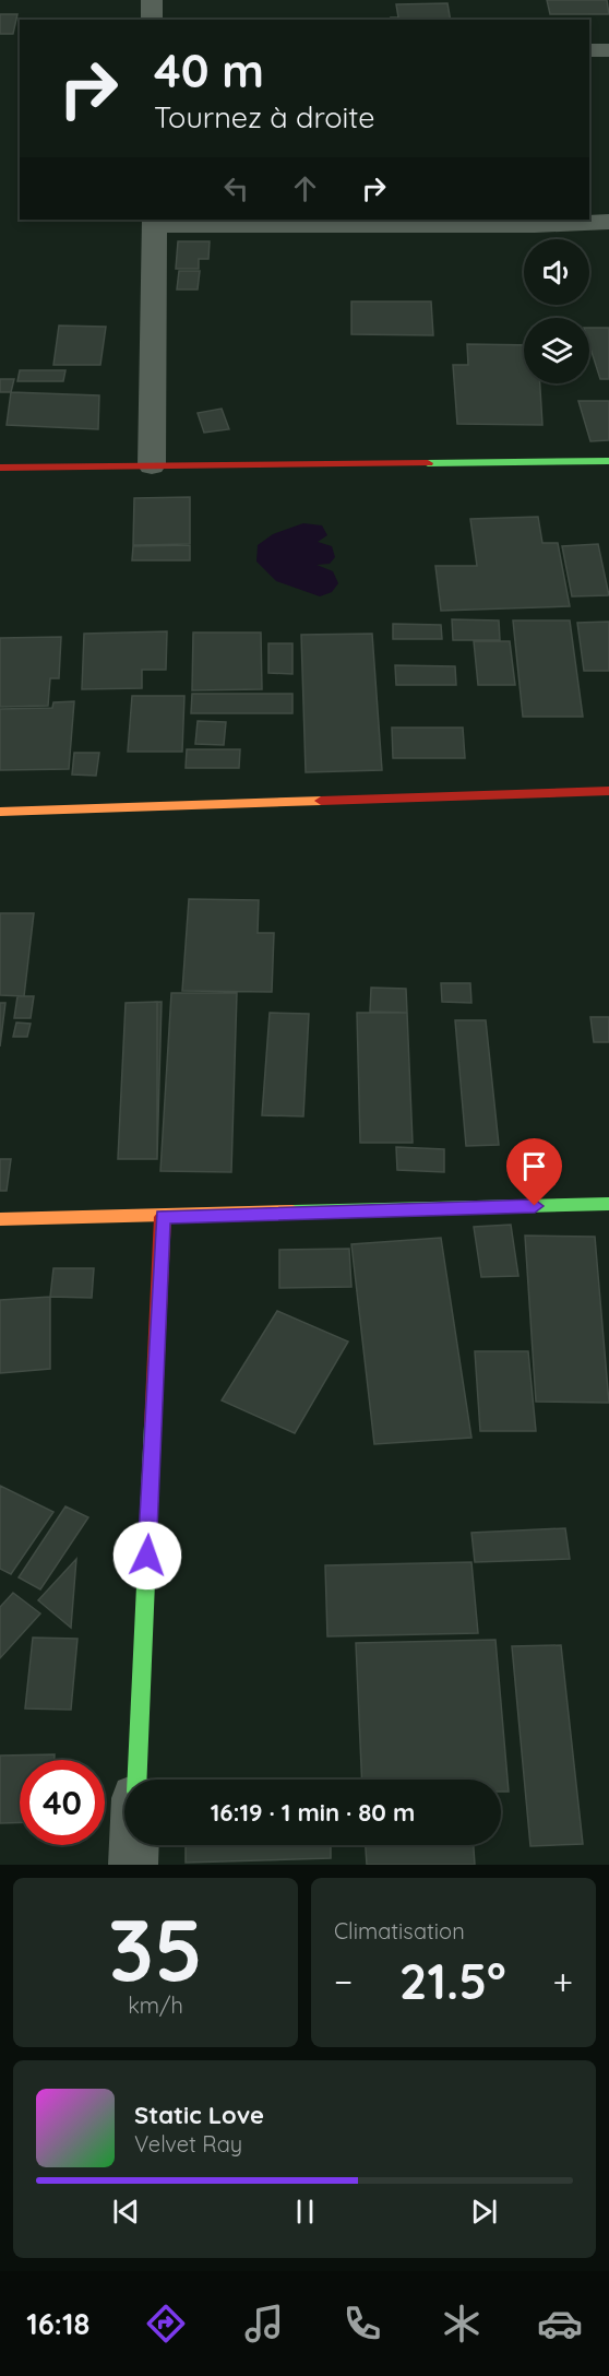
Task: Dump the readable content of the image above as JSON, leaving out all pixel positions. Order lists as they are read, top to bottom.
{
  "page": {
    "turn": ["40 m", "Tournez à droite"],
    "limit": "40",
    "trip": "16:19 · 1 min · 80 m",
    "tile": [
      ["35", "km/h"],
      "Climatisation"
    ],
    "heat": ["−", "21.5°", "+"],
    "song": ["Static Love", "Velvet Ray"],
    "tabs": "16:18"
  }
}
